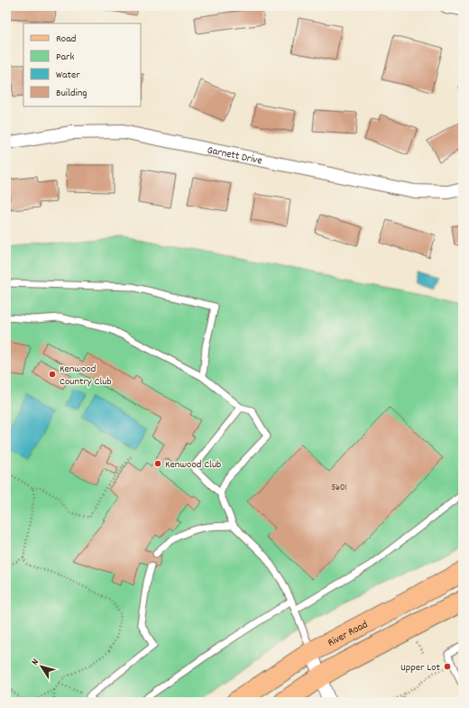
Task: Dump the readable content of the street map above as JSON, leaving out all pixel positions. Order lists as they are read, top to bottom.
{
  "streets": {
    "main road": ["River Road"],
    "street": ["Garnett Drive"]
  },
  "places": ["Kenwood Country Club", "Kenwood Club", "Upper Lot"],
  "house_numbers": ["5601"],
  "legend": [
    "Road",
    "Park",
    "Water",
    "Building"
  ],
  "north": "top left"
}
